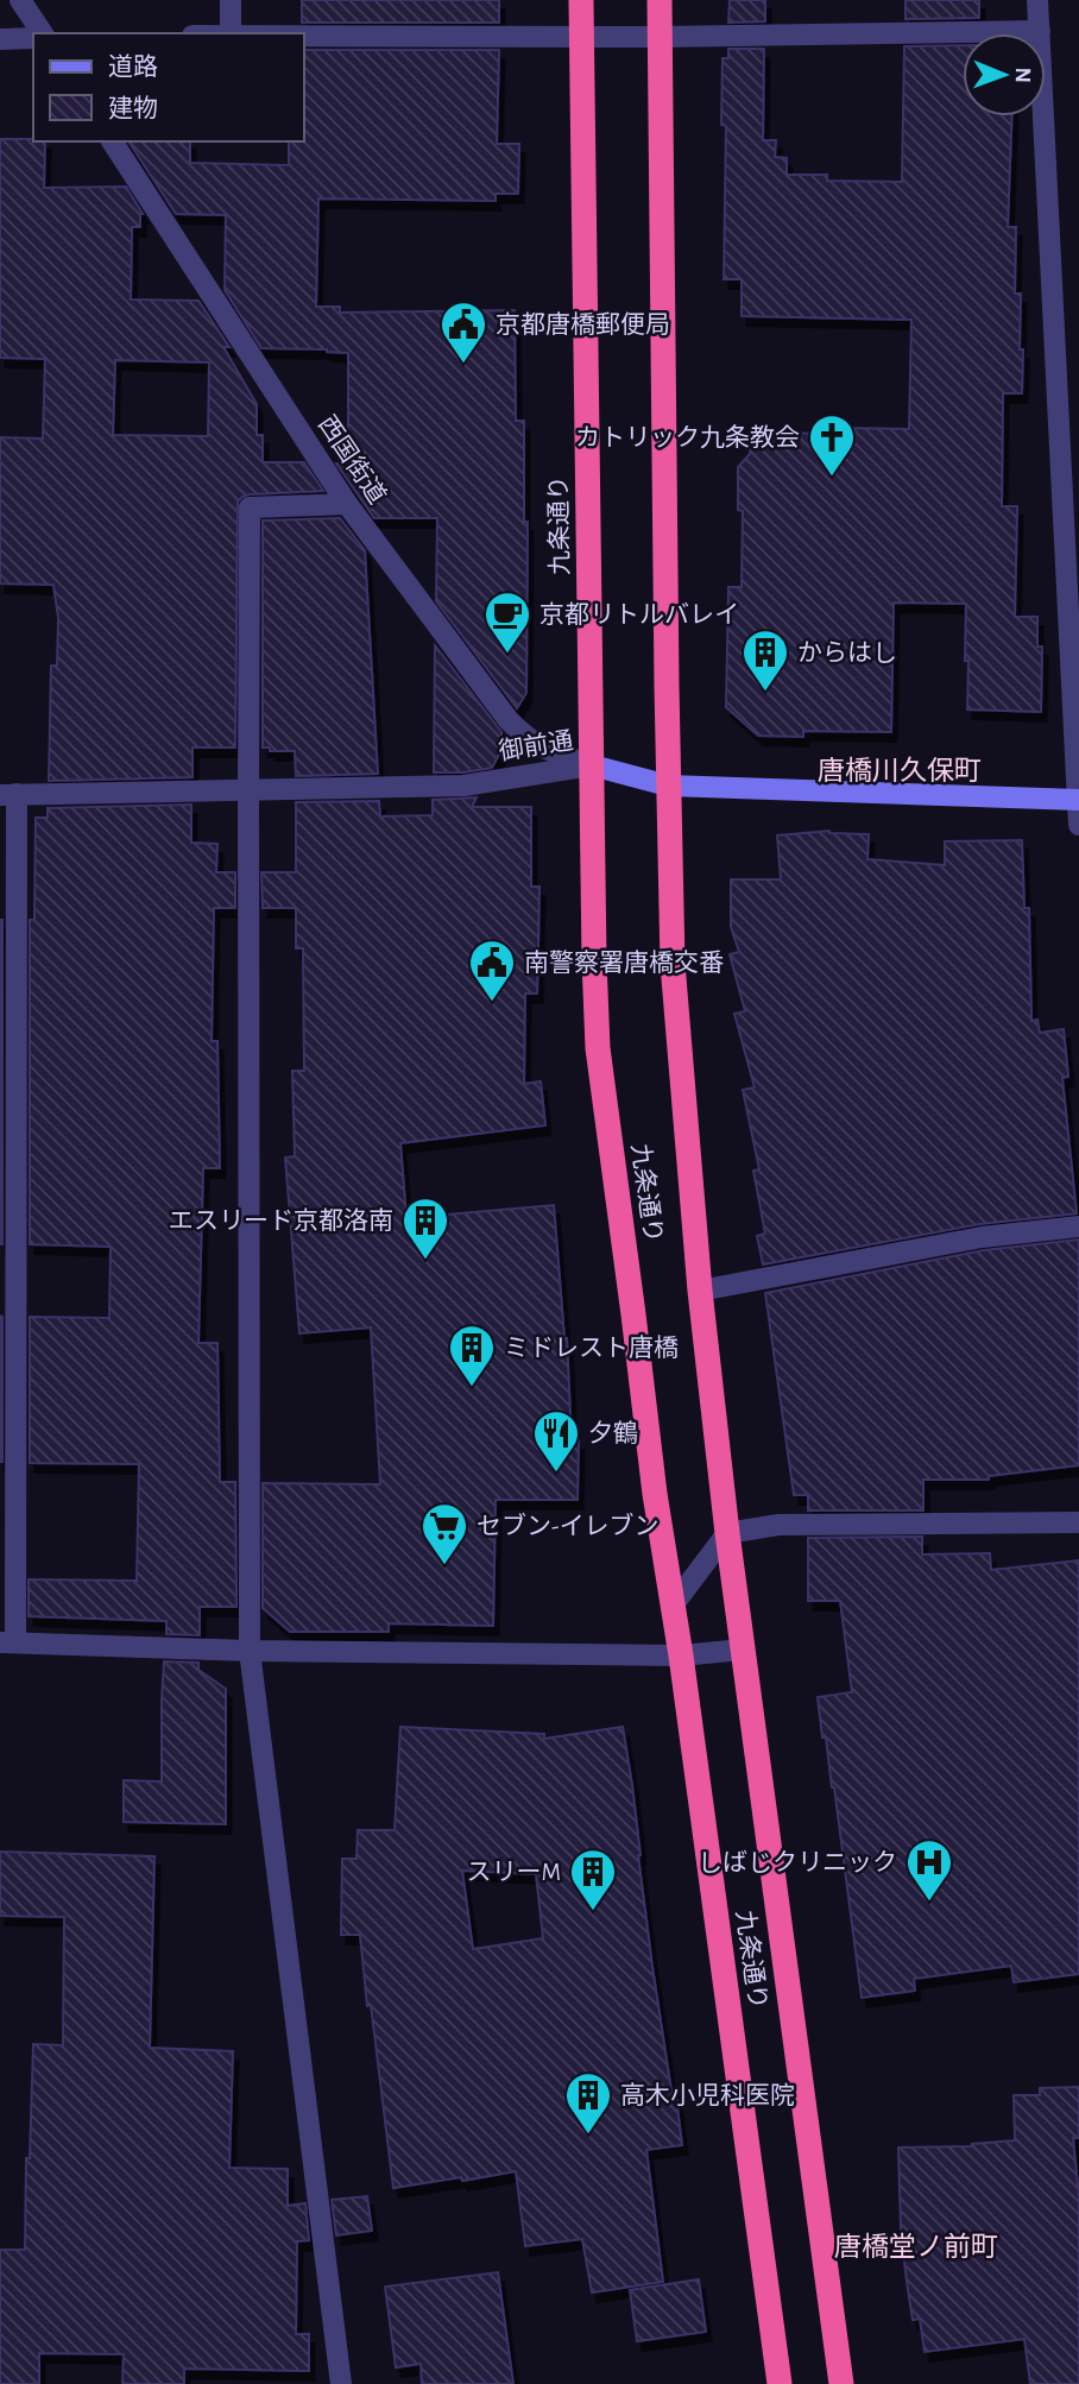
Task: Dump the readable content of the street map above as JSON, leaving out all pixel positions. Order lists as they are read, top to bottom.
{
  "streets": {
    "highway": ["九条通り"],
    "street": ["西国街道", "御前通"]
  },
  "crossings": [
    ["西国街道", "九条通り"],
    ["西国街道", "御前通"],
    ["九条通り", "御前通"]
  ],
  "districts": ["唐橋川久保町", "唐橋堂ノ前町"],
  "places": {
    "public building": ["京都唐橋郵便局", "南警察署唐橋交番"],
    "church": ["カトリック九条教会"],
    "cafe": ["京都リトルバレイ"],
    "building": [
      "からはし",
      "エスリード京都洛南",
      "ミドレスト唐橋",
      "スリーM",
      "高木小児科医院"
    ],
    "restaurant": ["夕鶴"],
    "supermarket": ["セブン-イレブン"],
    "hospital": ["しばじクリニック"]
  },
  "legend": ["道路", "建物"],
  "north": "right"
}
